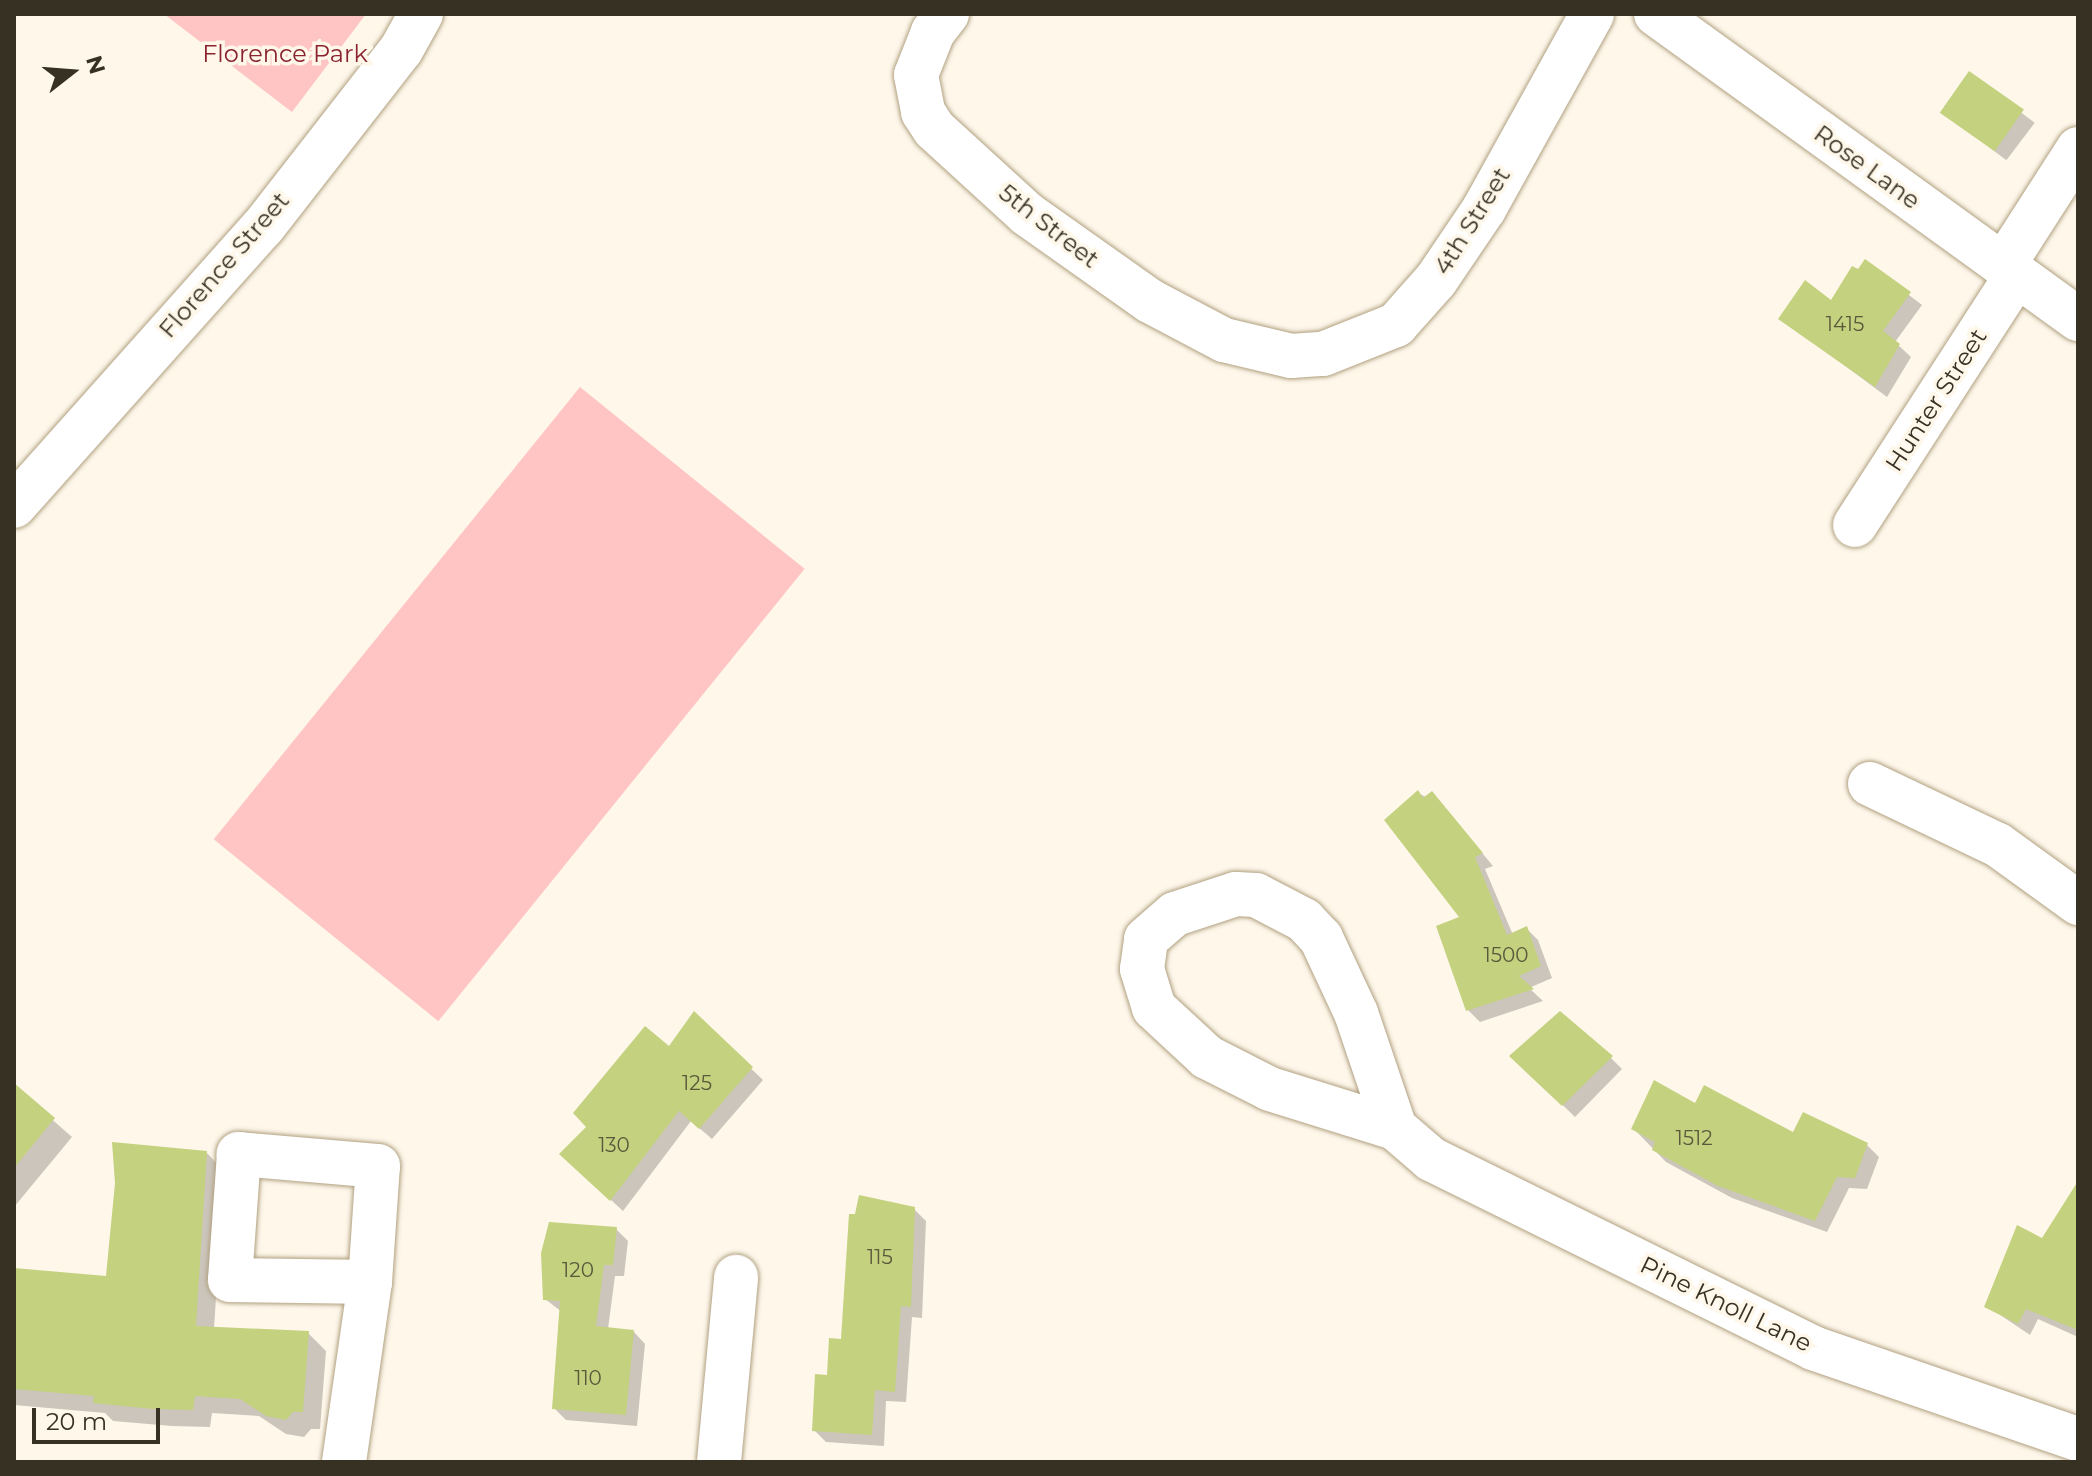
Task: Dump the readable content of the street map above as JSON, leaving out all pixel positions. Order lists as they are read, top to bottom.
{
  "streets": {
    "street": [
      "Rose Lane",
      "4th Street",
      "5th Street",
      "Florence Street",
      "Hunter Street",
      "Pine Knoll Lane"
    ]
  },
  "crossings": [
    ["Rose Lane", "Hunter Street"],
    ["4th Street", "5th Street"]
  ],
  "parks": ["Florence Park"],
  "house_numbers": [
    "1415",
    "1500",
    "125",
    "1512",
    "130",
    "115",
    "120",
    "110"
  ],
  "scale_bar": "20 m",
  "north": "right"
}
